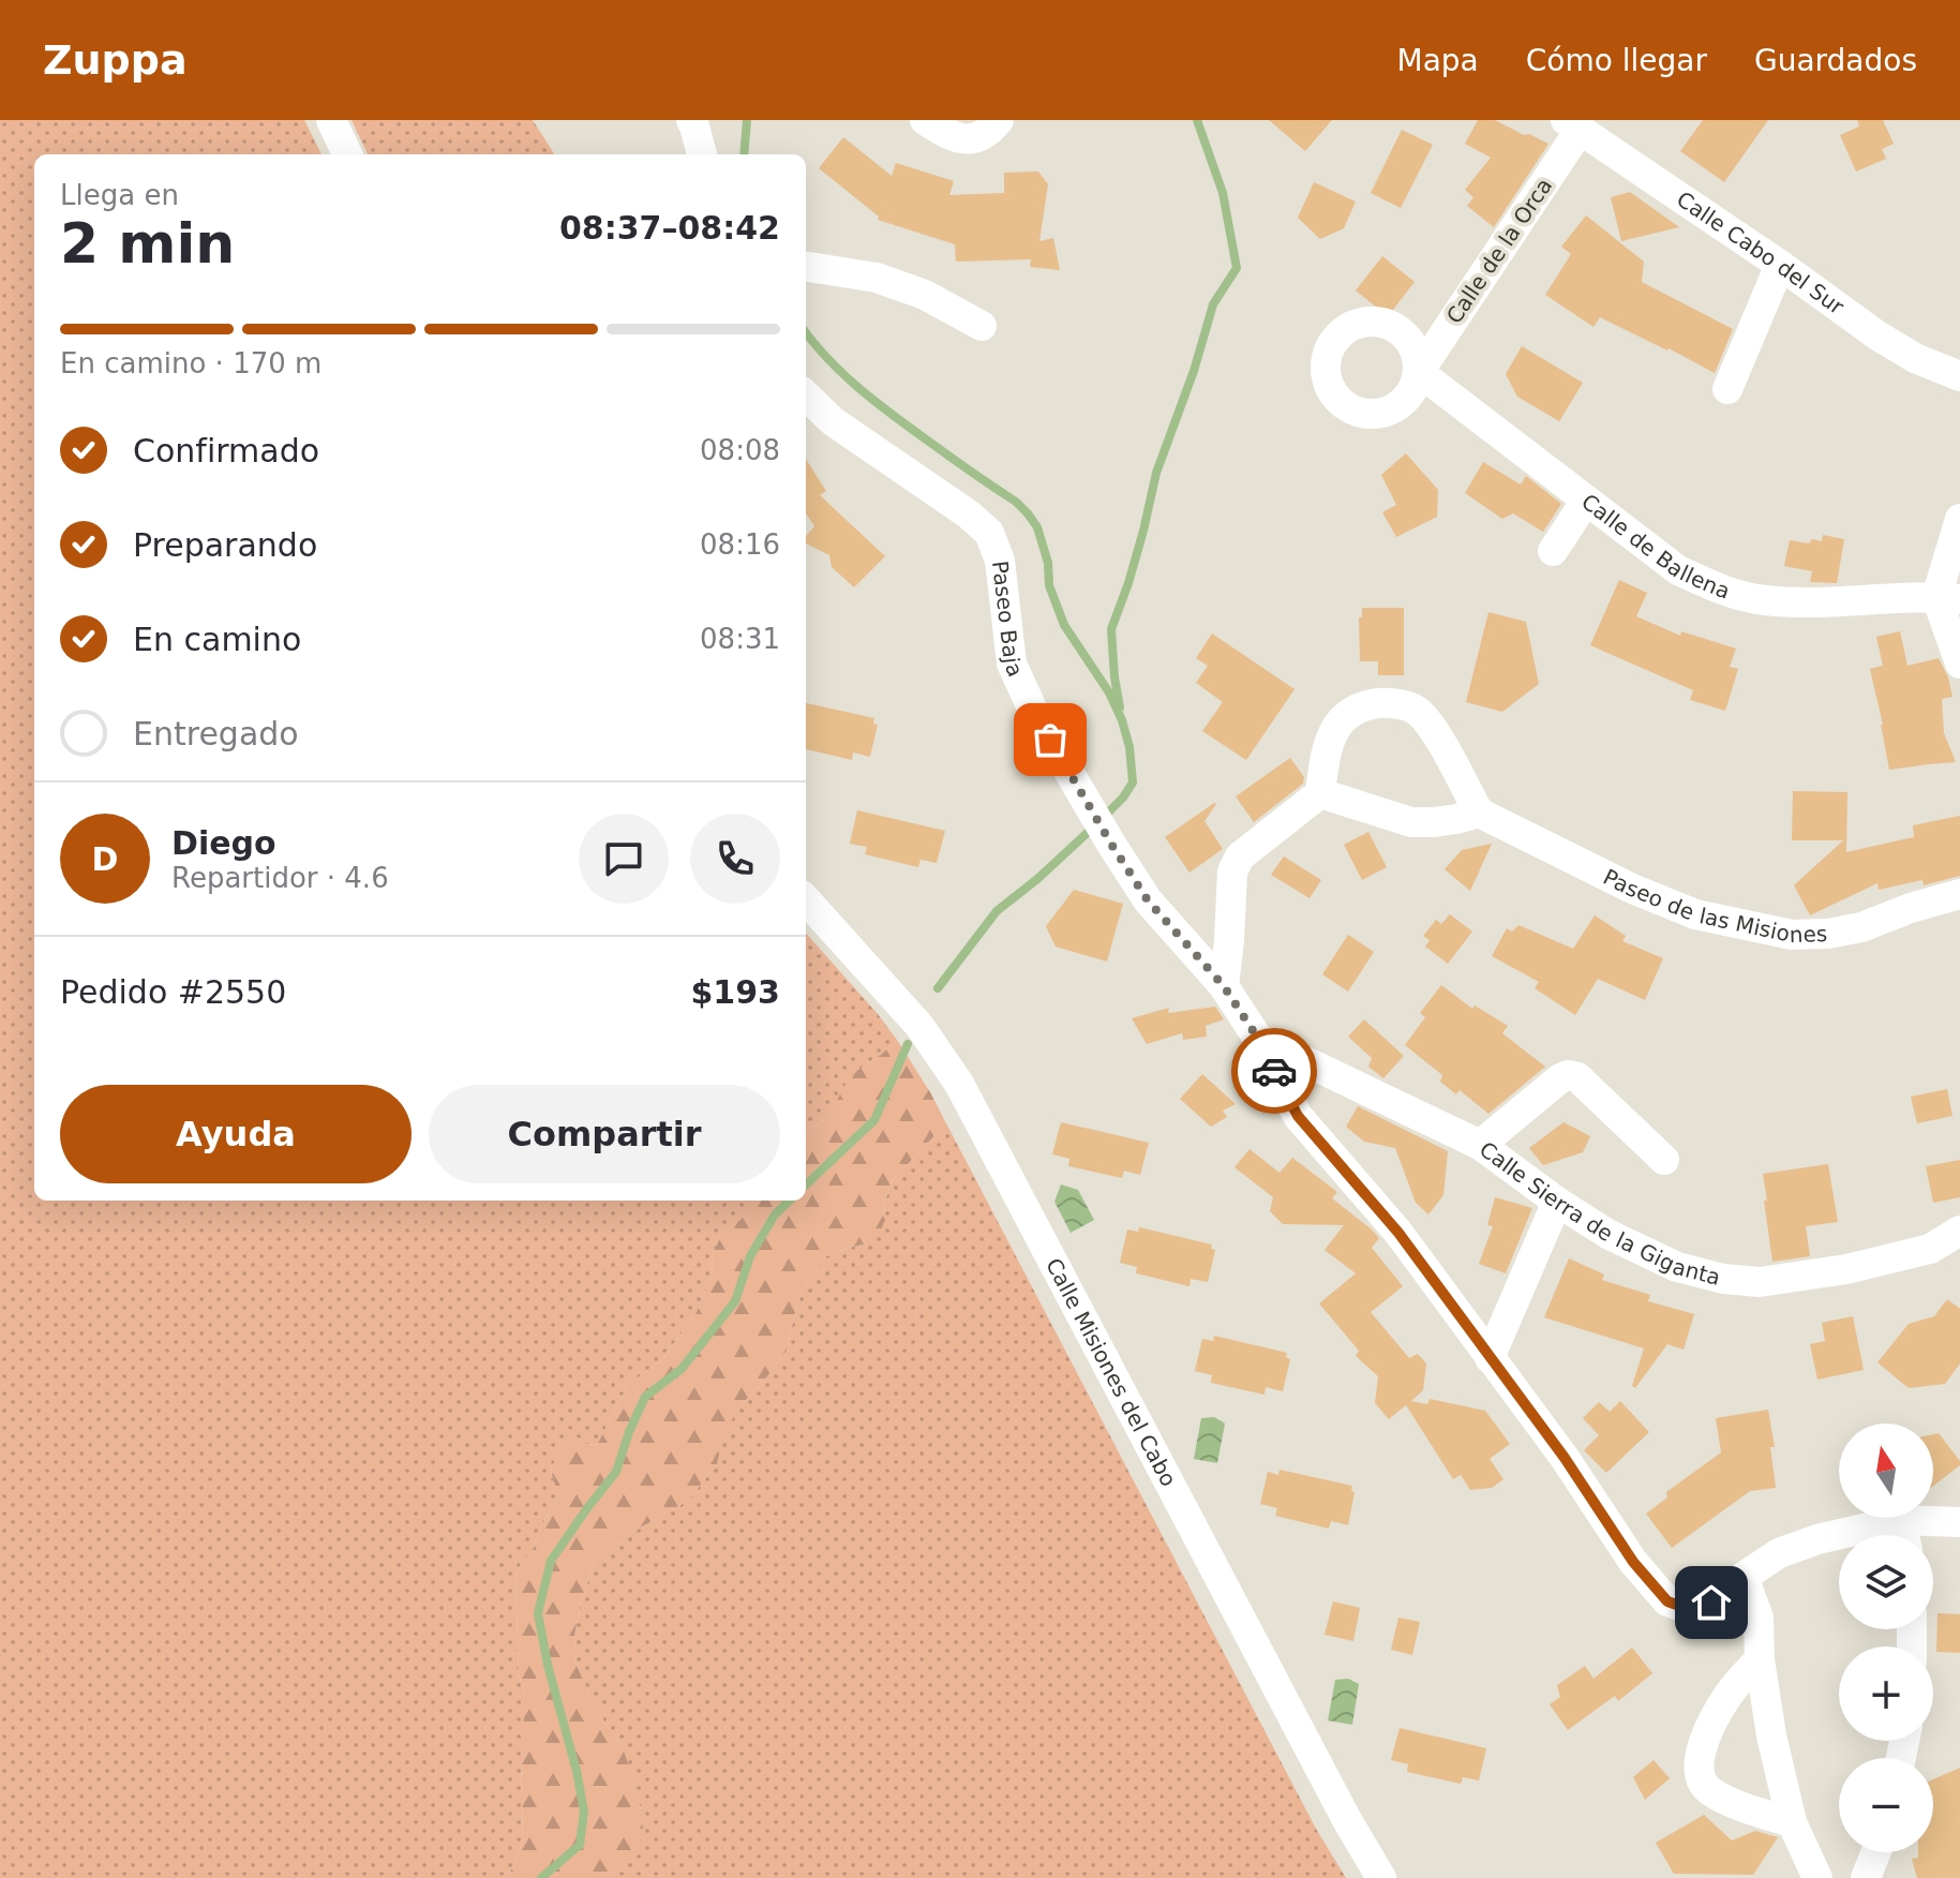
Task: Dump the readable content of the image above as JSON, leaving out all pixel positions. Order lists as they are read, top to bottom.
{
  "streets": {
    "street": [
      "Calle de la Orca",
      "Calle Cabo del Sur",
      "Calle de Ballena",
      "Paseo Baja",
      "Paseo de las Misiones",
      "Calle Sierra de la Giganta",
      "Calle Misiones del Cabo"
    ]
  },
  "crossings": [
    ["Calle de la Orca", "Calle Cabo del Sur"],
    ["Calle de la Orca", "Calle de Ballena"],
    ["Paseo Baja", "Calle Sierra de la Giganta"]
  ],
  "north": "top",
  "page": {
    "header": "Zuppa",
    "nav": ["Mapa", "Cómo llegar", "Guardados"],
    "heading": ["2 min", "Llega en", "08:37–08:42"],
    "panel": [
      "Diego",
      "Repartidor · 4.6",
      "Pedido #2550",
      "$193"
    ],
    "bar": "En camino · 170 m",
    "list": [
      ["Confirmado", "08:08"],
      ["Preparando", "08:16"],
      ["En camino", "08:31"],
      "Entregado"
    ],
    "round": "D",
    "buttons": ["Ayuda", "Compartir"],
    "map_buttons": ["+", "−"]
  }
}
